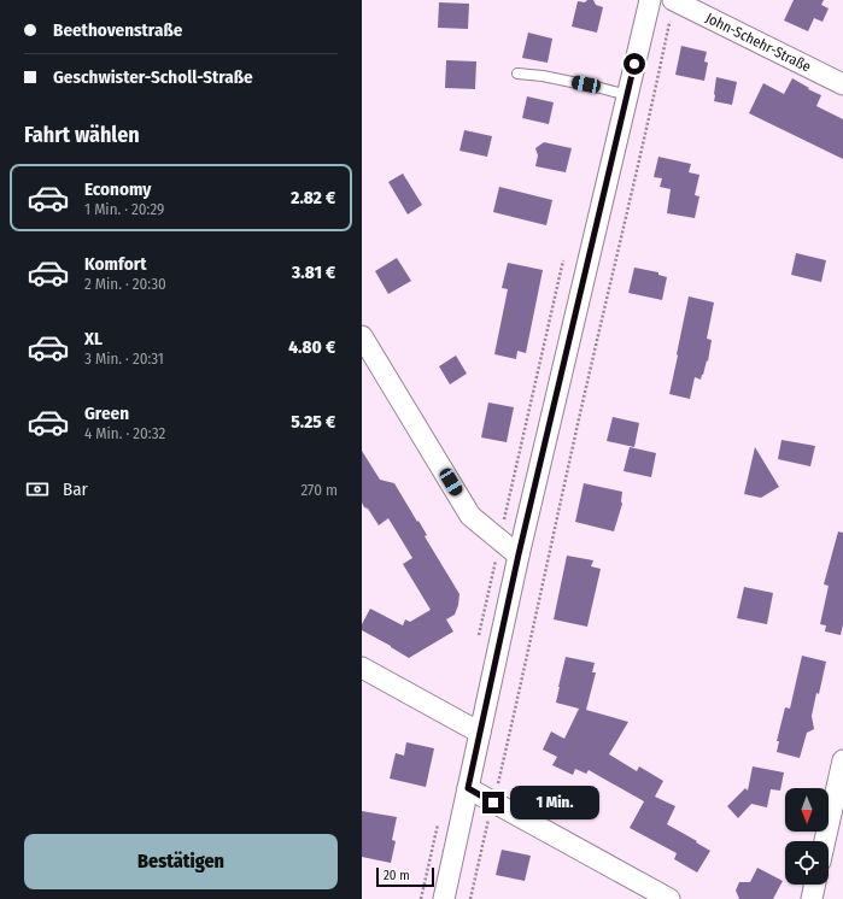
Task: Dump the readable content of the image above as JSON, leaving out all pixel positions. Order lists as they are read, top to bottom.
{
  "streets": {
    "street": ["John-Schehr-Straße"]
  },
  "scale_bar": "20 m",
  "north": "bottom",
  "page": {
    "banner": ["Beethovenstraße", "Geschwister-Scholl-Straße"],
    "heading": "Fahrt wählen",
    "list": [
      {
        "name": "Economy",
        "note": "1 Min. · 20:29",
        "value": "2.82 €"
      },
      {
        "name": "Komfort",
        "note": "2 Min. · 20:30",
        "value": "3.81 €"
      },
      {
        "name": "XL",
        "note": "3 Min. · 20:31",
        "value": "4.80 €"
      },
      {
        "name": "Green",
        "note": "4 Min. · 20:32",
        "value": "5.25 €"
      }
    ],
    "pay": ["Bar", "270 m"],
    "bubble": "1 Min.",
    "buttons": "Bestätigen",
    "scale": "20 m"
  }
}
